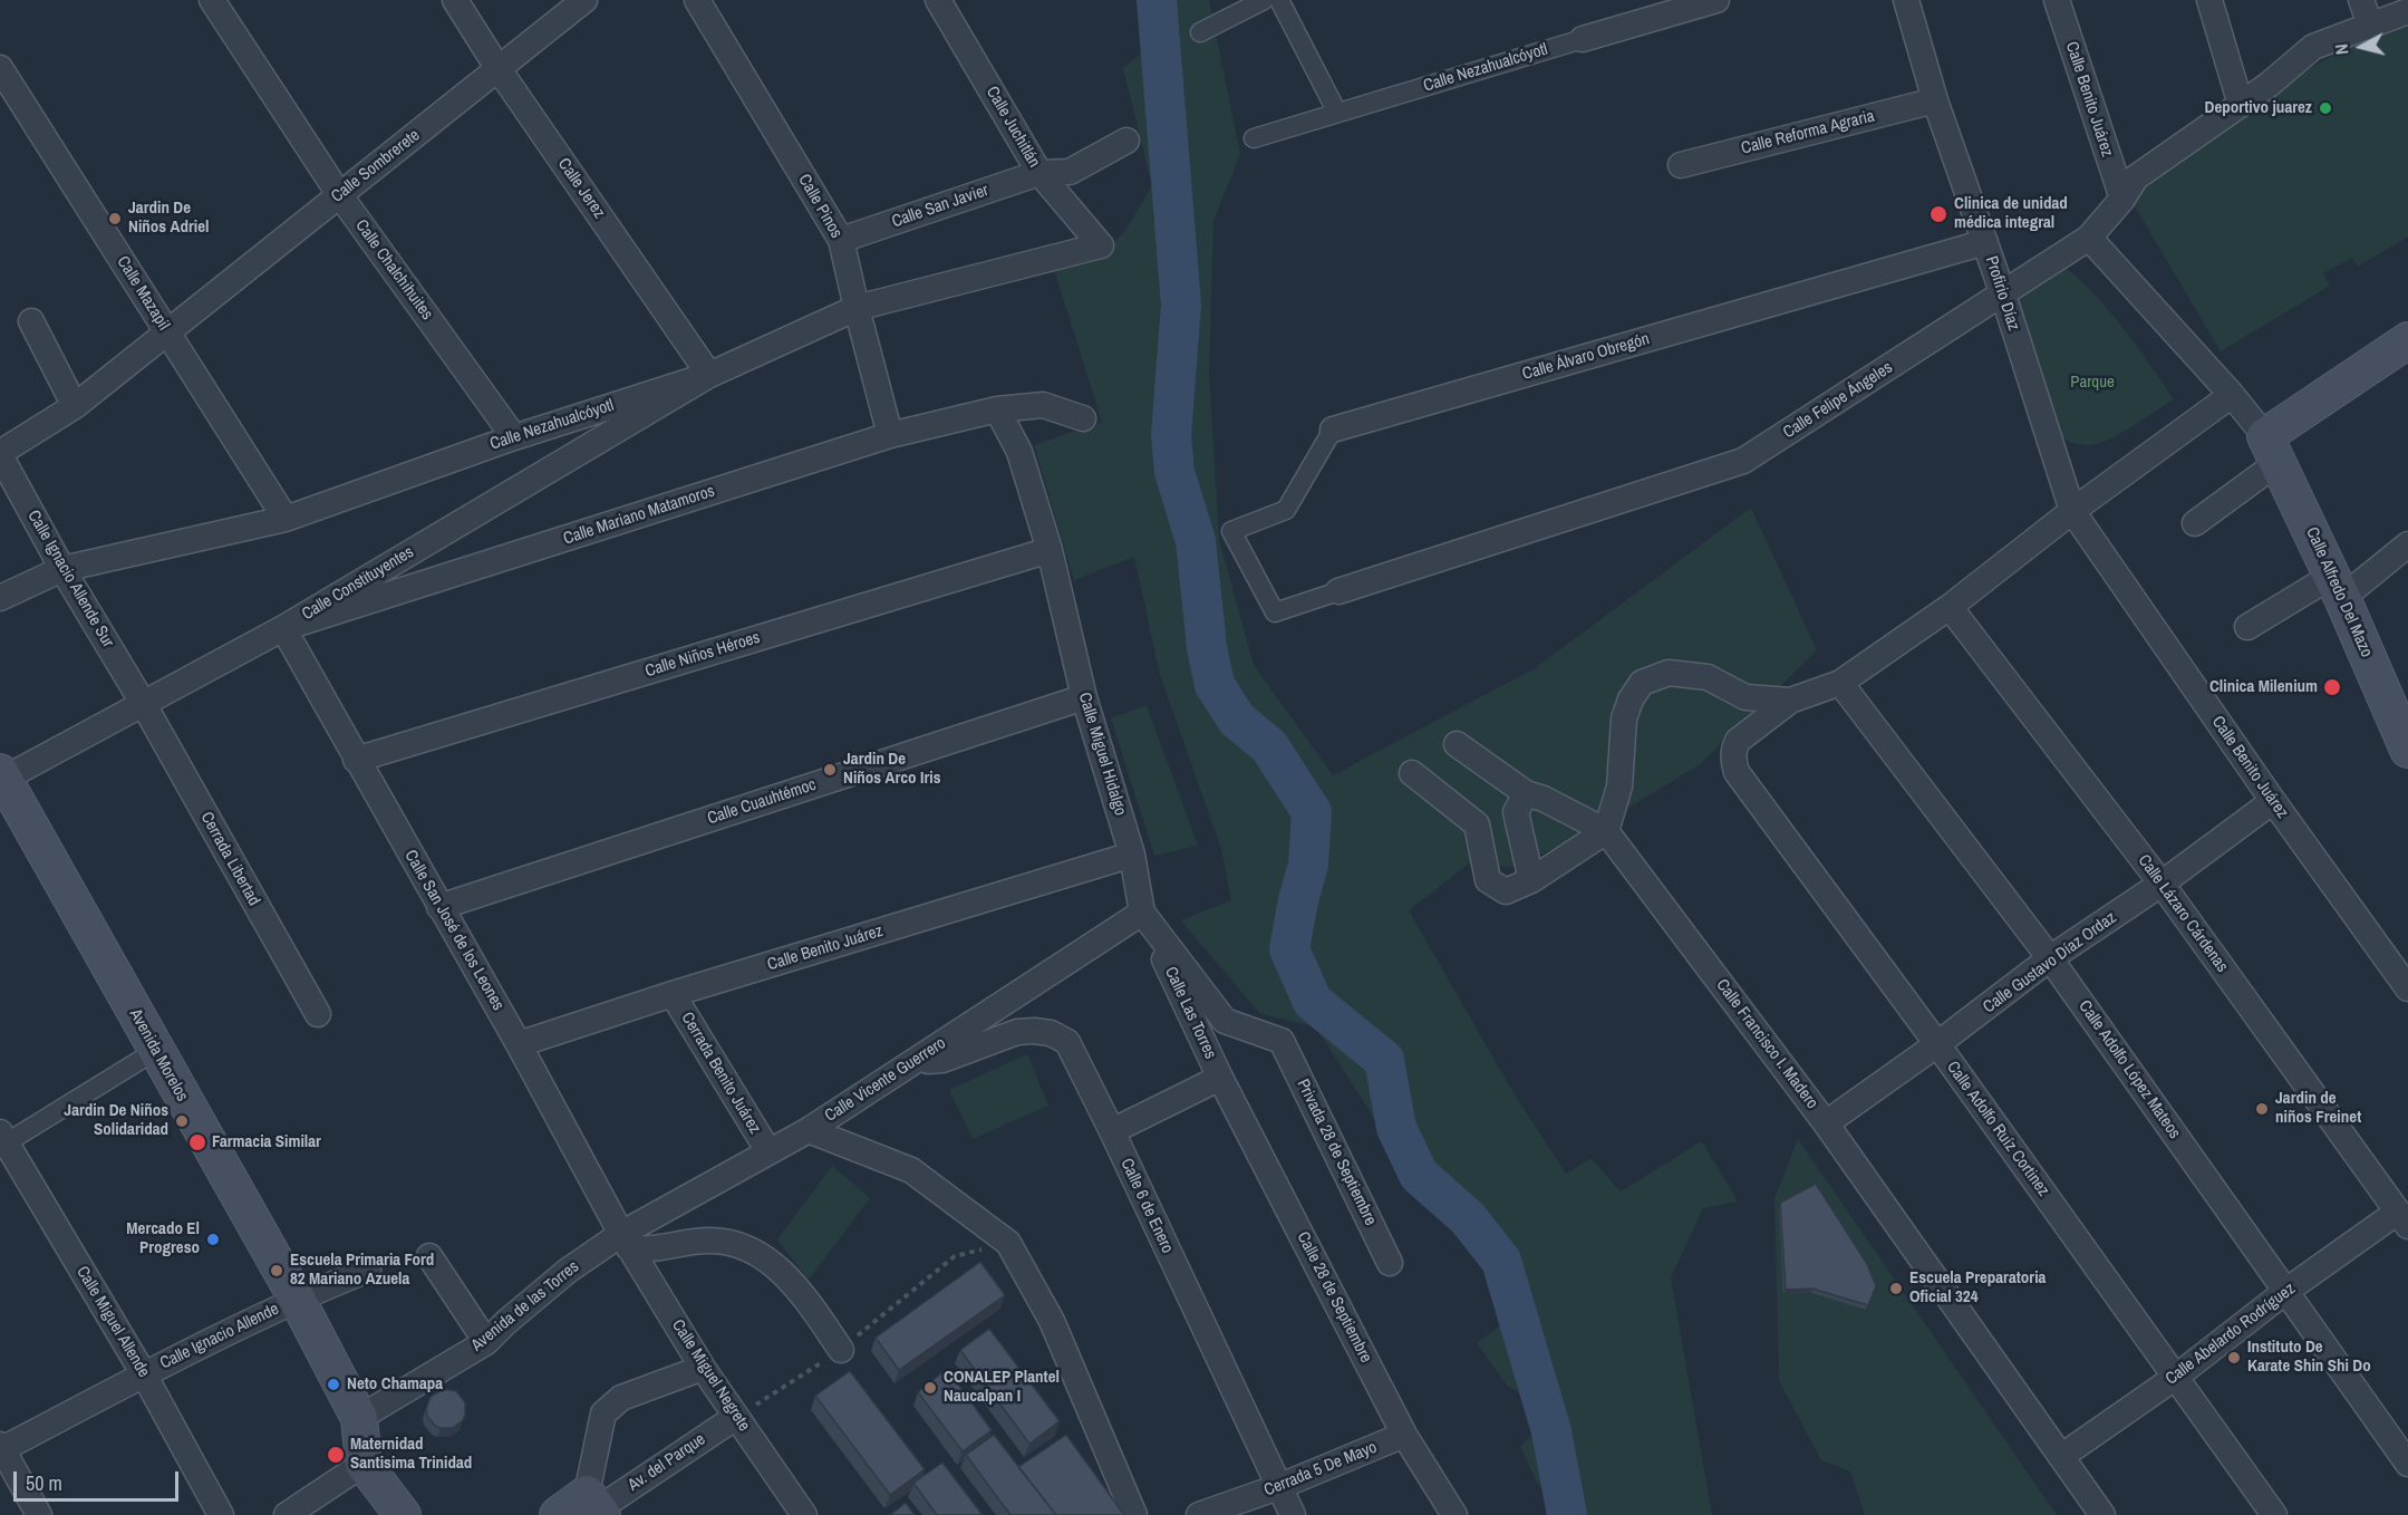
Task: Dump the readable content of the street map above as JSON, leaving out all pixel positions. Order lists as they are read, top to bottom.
{
  "streets": {
    "main road": ["Calle Alfredo Del Mazo", "Avenida Morelos"],
    "street": [
      "Calle Nezahualcóyotl",
      "Calle Benito Juárez",
      "Calle Juchitlán",
      "Calle Reforma Agraria",
      "Calle Sombrerete",
      "Calle Jerez",
      "Calle Pinos",
      "Calle San Javier",
      "Calle Chalchihuites",
      "Calle Mazapil",
      "Profirio Díaz",
      "Calle Álvaro Obregón",
      "Calle Felipe Ángeles",
      "Calle Mariano Matamoros",
      "Calle Ignacio Allende Sur",
      "Calle Constituyentes",
      "Calle Niños Héroes",
      "Calle Miguel Hidalgo",
      "Calle Cuauhtémoc",
      "Cerrada Libertad",
      "Calle Lázaro Cárdenas",
      "Calle San José de los Leones",
      "Calle Gustavo Díaz Ordaz",
      "Calle Las Torres",
      "Calle Francisco I. Madero",
      "Calle Adolfo López Mateos",
      "Cerrada Benito Juárez",
      "Calle Vicente Guerrero",
      "Calle Adolfo Ruíz Cortinez",
      "Privada 28 de Septiembre",
      "Calle 6 de Enero",
      "Calle 28 de Septiembre",
      "Avenida de las Torres",
      "Calle Miguel Allende",
      "Calle Abelardo Rodríguez",
      "Calle Ignacio Allende",
      "Calle Miguel Negrete",
      "Av. del Parque",
      "Cerrada 5 De Mayo"
    ]
  },
  "crossings": [
    ["Calle Nezahualcóyotl", "Calle Juchitlán"],
    ["Calle Nezahualcóyotl", "Calle Jerez"],
    ["Calle Nezahualcóyotl", "Calle Pinos"],
    ["Calle Nezahualcóyotl", "Calle Chalchihuites"],
    ["Calle Nezahualcóyotl", "Calle Mazapil"],
    ["Calle Nezahualcóyotl", "Calle Ignacio Allende Sur"],
    ["Calle Nezahualcóyotl", "Calle Constituyentes"],
    ["Calle Benito Juárez", "Profirio Díaz"],
    ["Calle Benito Juárez", "Calle Felipe Ángeles"],
    ["Calle Benito Juárez", "Calle Miguel Hidalgo"],
    ["Calle Benito Juárez", "Calle San José de los Leones"],
    ["Calle Benito Juárez", "Calle Gustavo Díaz Ordaz"],
    ["Calle Benito Juárez", "Cerrada Benito Juárez"],
    ["Calle Juchitlán", "Calle San Javier"],
    ["Calle Reforma Agraria", "Profirio Díaz"],
    ["Calle Sombrerete", "Calle Jerez"],
    ["Calle Sombrerete", "Calle Chalchihuites"],
    ["Calle Sombrerete", "Calle Mazapil"],
    ["Calle Sombrerete", "Calle Ignacio Allende Sur"],
    ["Calle Jerez", "Calle Constituyentes"],
    ["Calle Pinos", "Calle San Javier"],
    ["Calle Pinos", "Calle Mariano Matamoros"],
    ["Profirio Díaz", "Calle Álvaro Obregón"],
    ["Profirio Díaz", "Calle Felipe Ángeles"],
    ["Calle Álvaro Obregón", "Calle Felipe Ángeles"],
    ["Calle Mariano Matamoros", "Calle Constituyentes"],
    ["Calle Mariano Matamoros", "Calle Miguel Hidalgo"],
    ["Calle Mariano Matamoros", "Calle San José de los Leones"],
    ["Calle Ignacio Allende Sur", "Calle Constituyentes"],
    ["Calle Ignacio Allende Sur", "Cerrada Libertad"],
    ["Calle Constituyentes", "Cerrada Libertad"],
    ["Calle Constituyentes", "Calle San José de los Leones"],
    ["Calle Constituyentes", "Avenida Morelos"],
    ["Calle Niños Héroes", "Calle Miguel Hidalgo"],
    ["Calle Niños Héroes", "Calle San José de los Leones"],
    ["Calle Miguel Hidalgo", "Calle Cuauhtémoc"],
    ["Calle Miguel Hidalgo", "Calle Las Torres"],
    ["Calle Miguel Hidalgo", "Calle Vicente Guerrero"],
    ["Calle Miguel Hidalgo", "Privada 28 de Septiembre"],
    ["Calle Cuauhtémoc", "Calle San José de los Leones"],
    ["Calle Lázaro Cárdenas", "Calle Gustavo Díaz Ordaz"],
    ["Calle Lázaro Cárdenas", "Calle Abelardo Rodríguez"],
    ["Calle San José de los Leones", "Calle Vicente Guerrero"],
    ["Calle San José de los Leones", "Avenida de las Torres"],
    ["Calle San José de los Leones", "Calle Miguel Negrete"],
    ["Calle Gustavo Díaz Ordaz", "Calle Francisco I. Madero"],
    ["Calle Gustavo Díaz Ordaz", "Calle Adolfo López Mateos"],
    ["Calle Gustavo Díaz Ordaz", "Calle Adolfo Ruíz Cortinez"],
    ["Calle Las Torres", "Calle Vicente Guerrero"],
    ["Calle Las Torres", "Calle 6 de Enero"],
    ["Calle Las Torres", "Calle 28 de Septiembre"],
    ["Calle Francisco I. Madero", "Calle Abelardo Rodríguez"],
    ["Avenida Morelos", "Avenida de las Torres"],
    ["Avenida Morelos", "Calle Ignacio Allende"],
    ["Calle Adolfo López Mateos", "Calle Abelardo Rodríguez"],
    ["Cerrada Benito Juárez", "Calle Vicente Guerrero"],
    ["Calle Vicente Guerrero", "Calle 6 de Enero"],
    ["Calle Vicente Guerrero", "Avenida de las Torres"],
    ["Calle Vicente Guerrero", "Calle Miguel Negrete"],
    ["Calle Adolfo Ruíz Cortinez", "Calle Abelardo Rodríguez"],
    ["Calle 6 de Enero", "Cerrada 5 De Mayo"],
    ["Calle 28 de Septiembre", "Cerrada 5 De Mayo"],
    ["Avenida de las Torres", "Calle Miguel Negrete"],
    ["Calle Miguel Allende", "Calle Ignacio Allende"],
    ["Calle Miguel Negrete", "Av. del Parque"]
  ],
  "parks": ["Parque"],
  "places": [
    "Deportivo juarez",
    "Clinica de unidad médica integral",
    "Jardin De Niños Adriel",
    "Clinica Milenium",
    "Jardin De Niños Arco Iris",
    "Jardin de niños Freinet",
    "Jardin De Niños Solidaridad",
    "Farmacia Similar",
    "Mercado El Progreso",
    "Escuela Primaria Ford 82 Mariano Azuela",
    "Escuela Preparatoria Oficial 324",
    "Instituto De Karate Shin Shi Do",
    "Neto Chamapa",
    "CONALEP Plantel Naucalpan I",
    "Maternidad Santisima Trinidad"
  ],
  "scale_bar": "50 m",
  "north": "left"
}
